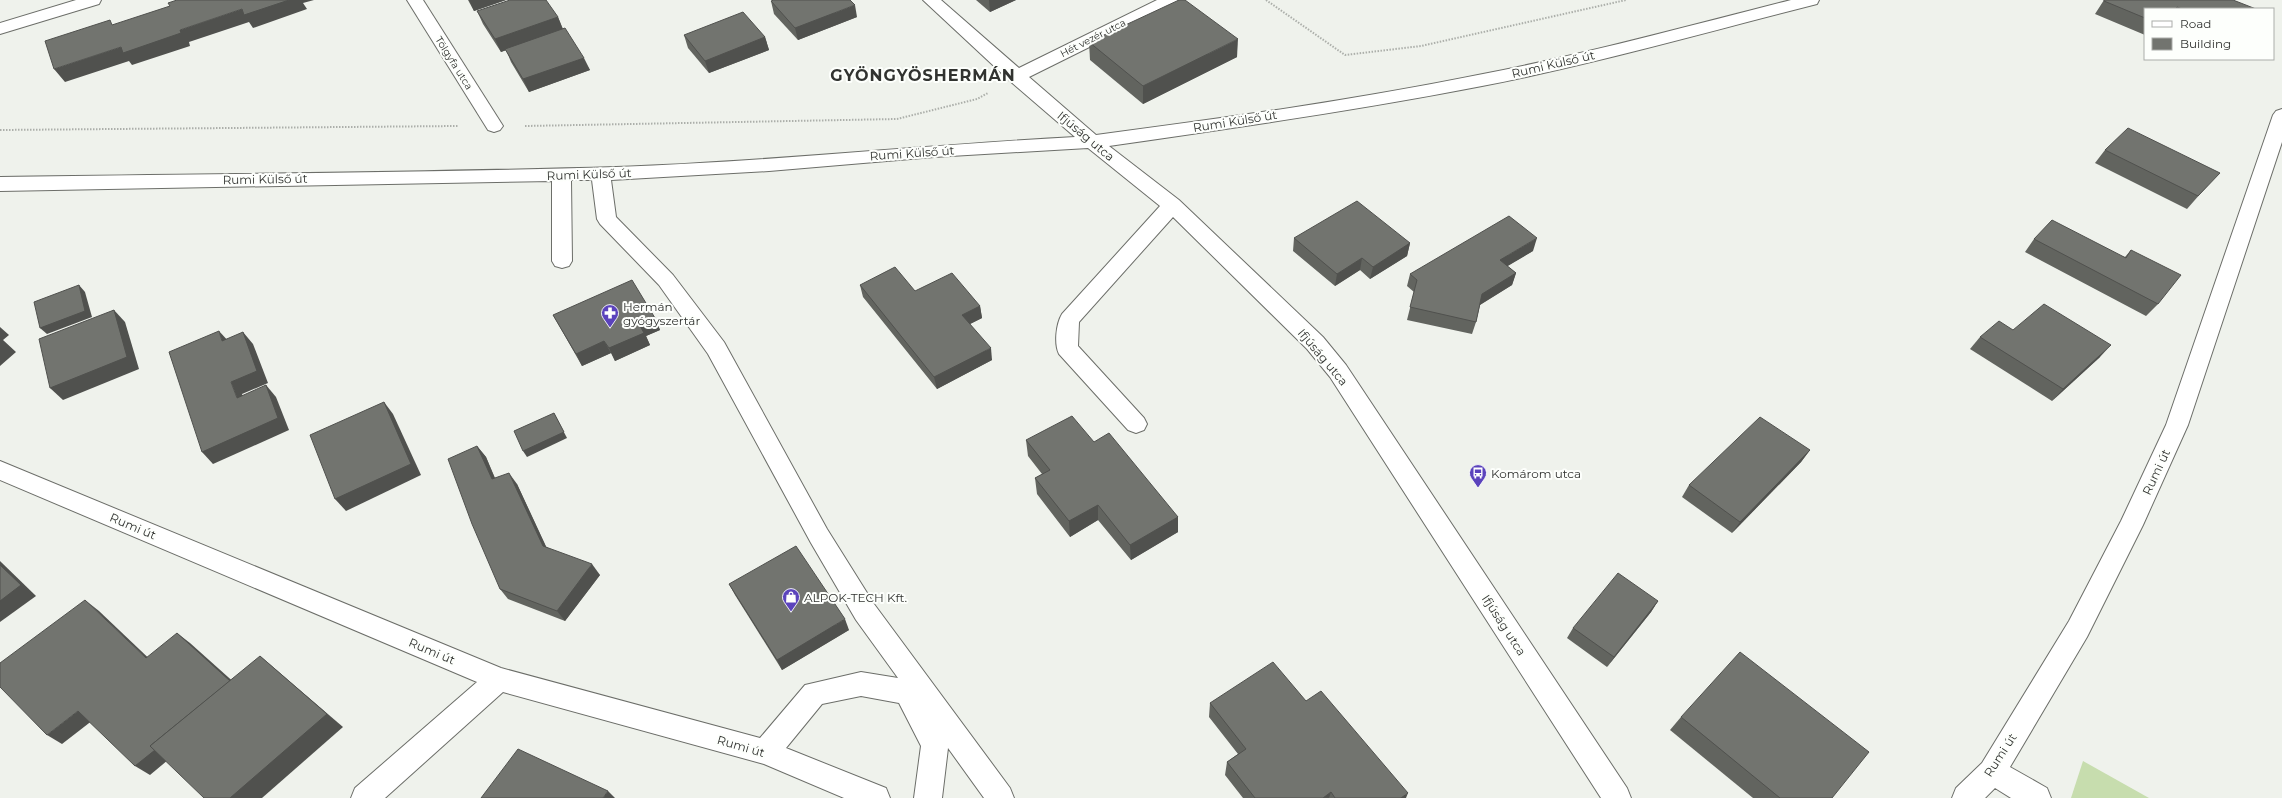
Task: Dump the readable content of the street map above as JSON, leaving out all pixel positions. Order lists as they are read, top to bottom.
{
  "streets": {
    "street": [
      "Hét vezér utca",
      "Tölgyfa utca",
      "Rumi Külső út",
      "Ifjúság utca",
      "Rumi út"
    ]
  },
  "crossings": [
    ["Hét vezér utca", "Ifjúság utca"],
    ["Rumi Külső út", "Ifjúság utca"]
  ],
  "districts": ["GYÖNGYÖSHERMÁN"],
  "places": {
    "pharmacy": ["Hermán gyógyszertár"],
    "bus stop": ["Komárom utca"],
    "shop": ["ALPOK-TECH Kft."]
  },
  "legend": ["Road", "Building"]
}
